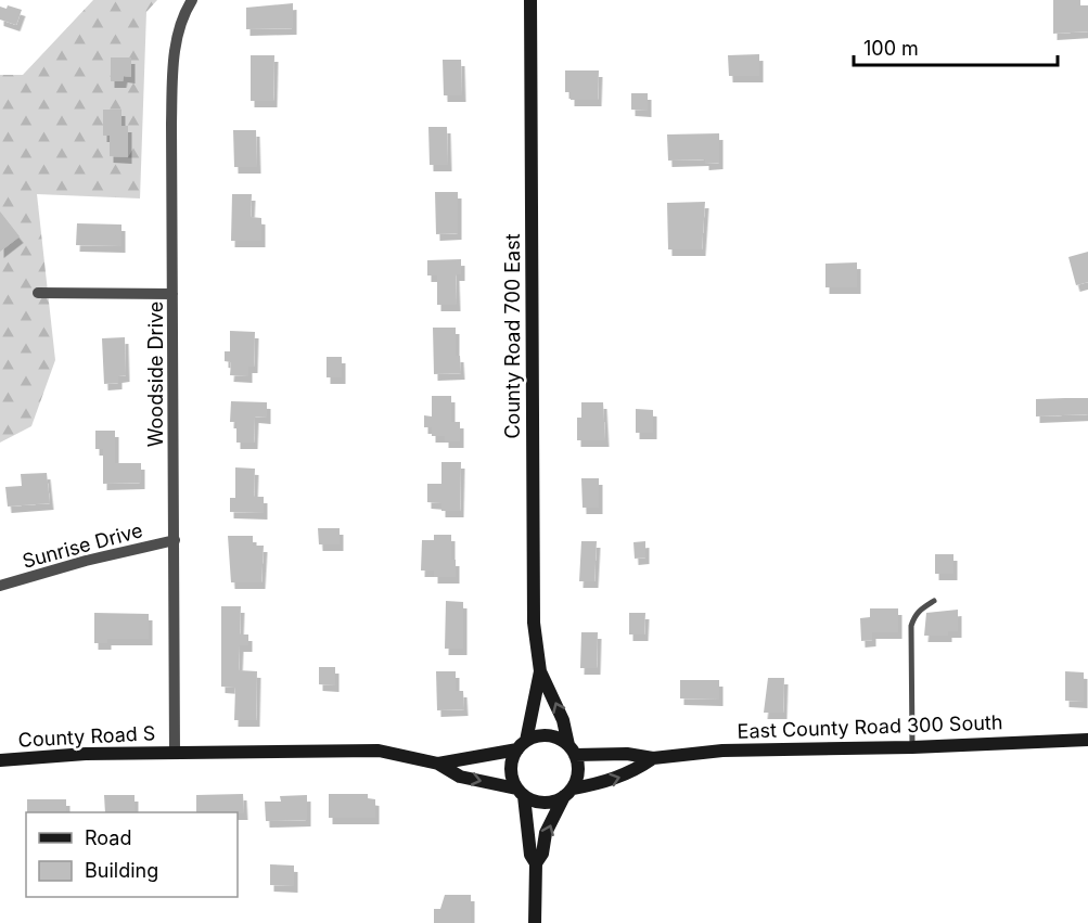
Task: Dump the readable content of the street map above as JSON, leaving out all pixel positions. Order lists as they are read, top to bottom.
{
  "streets": {
    "street": [
      "County Road 700 East",
      "Woodside Drive",
      "Sunrise Drive",
      "East County Road 300 South",
      "County Road S"
    ]
  },
  "crossings": [
    ["County Road 700 East", "East County Road 300 South"],
    ["Woodside Drive", "Sunrise Drive"],
    ["Woodside Drive", "County Road S"]
  ],
  "legend": ["Road", "Building"],
  "scale_bar": "100 m"
}
